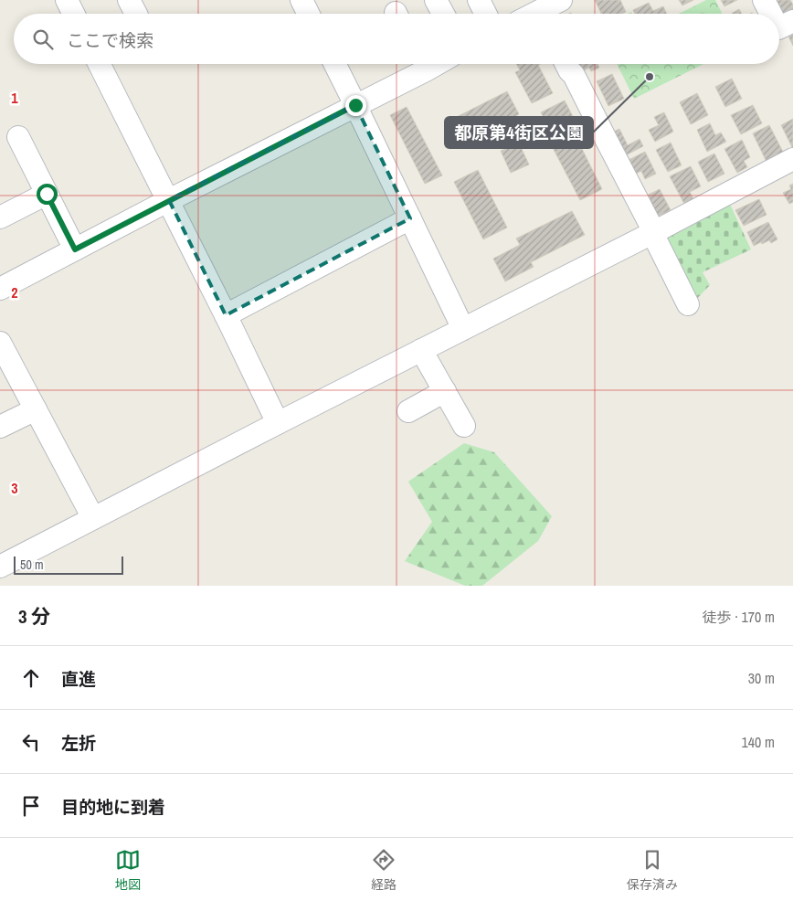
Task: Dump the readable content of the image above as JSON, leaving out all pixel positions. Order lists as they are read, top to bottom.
{
  "places": ["都原第4街区公園"],
  "scale_bar": "50 m",
  "page": {
    "search": "ここで検索",
    "scale": "50 m",
    "heading": ["3 分", "徒歩 · 170 m"],
    "list": [
      ["直進", "30 m"],
      ["左折", "140 m"],
      "目的地に到着"
    ],
    "nav": ["地図", "経路", "保存済み"]
  },
  "grid": {
    "rows": ["1", "2", "3"]
  }
}
